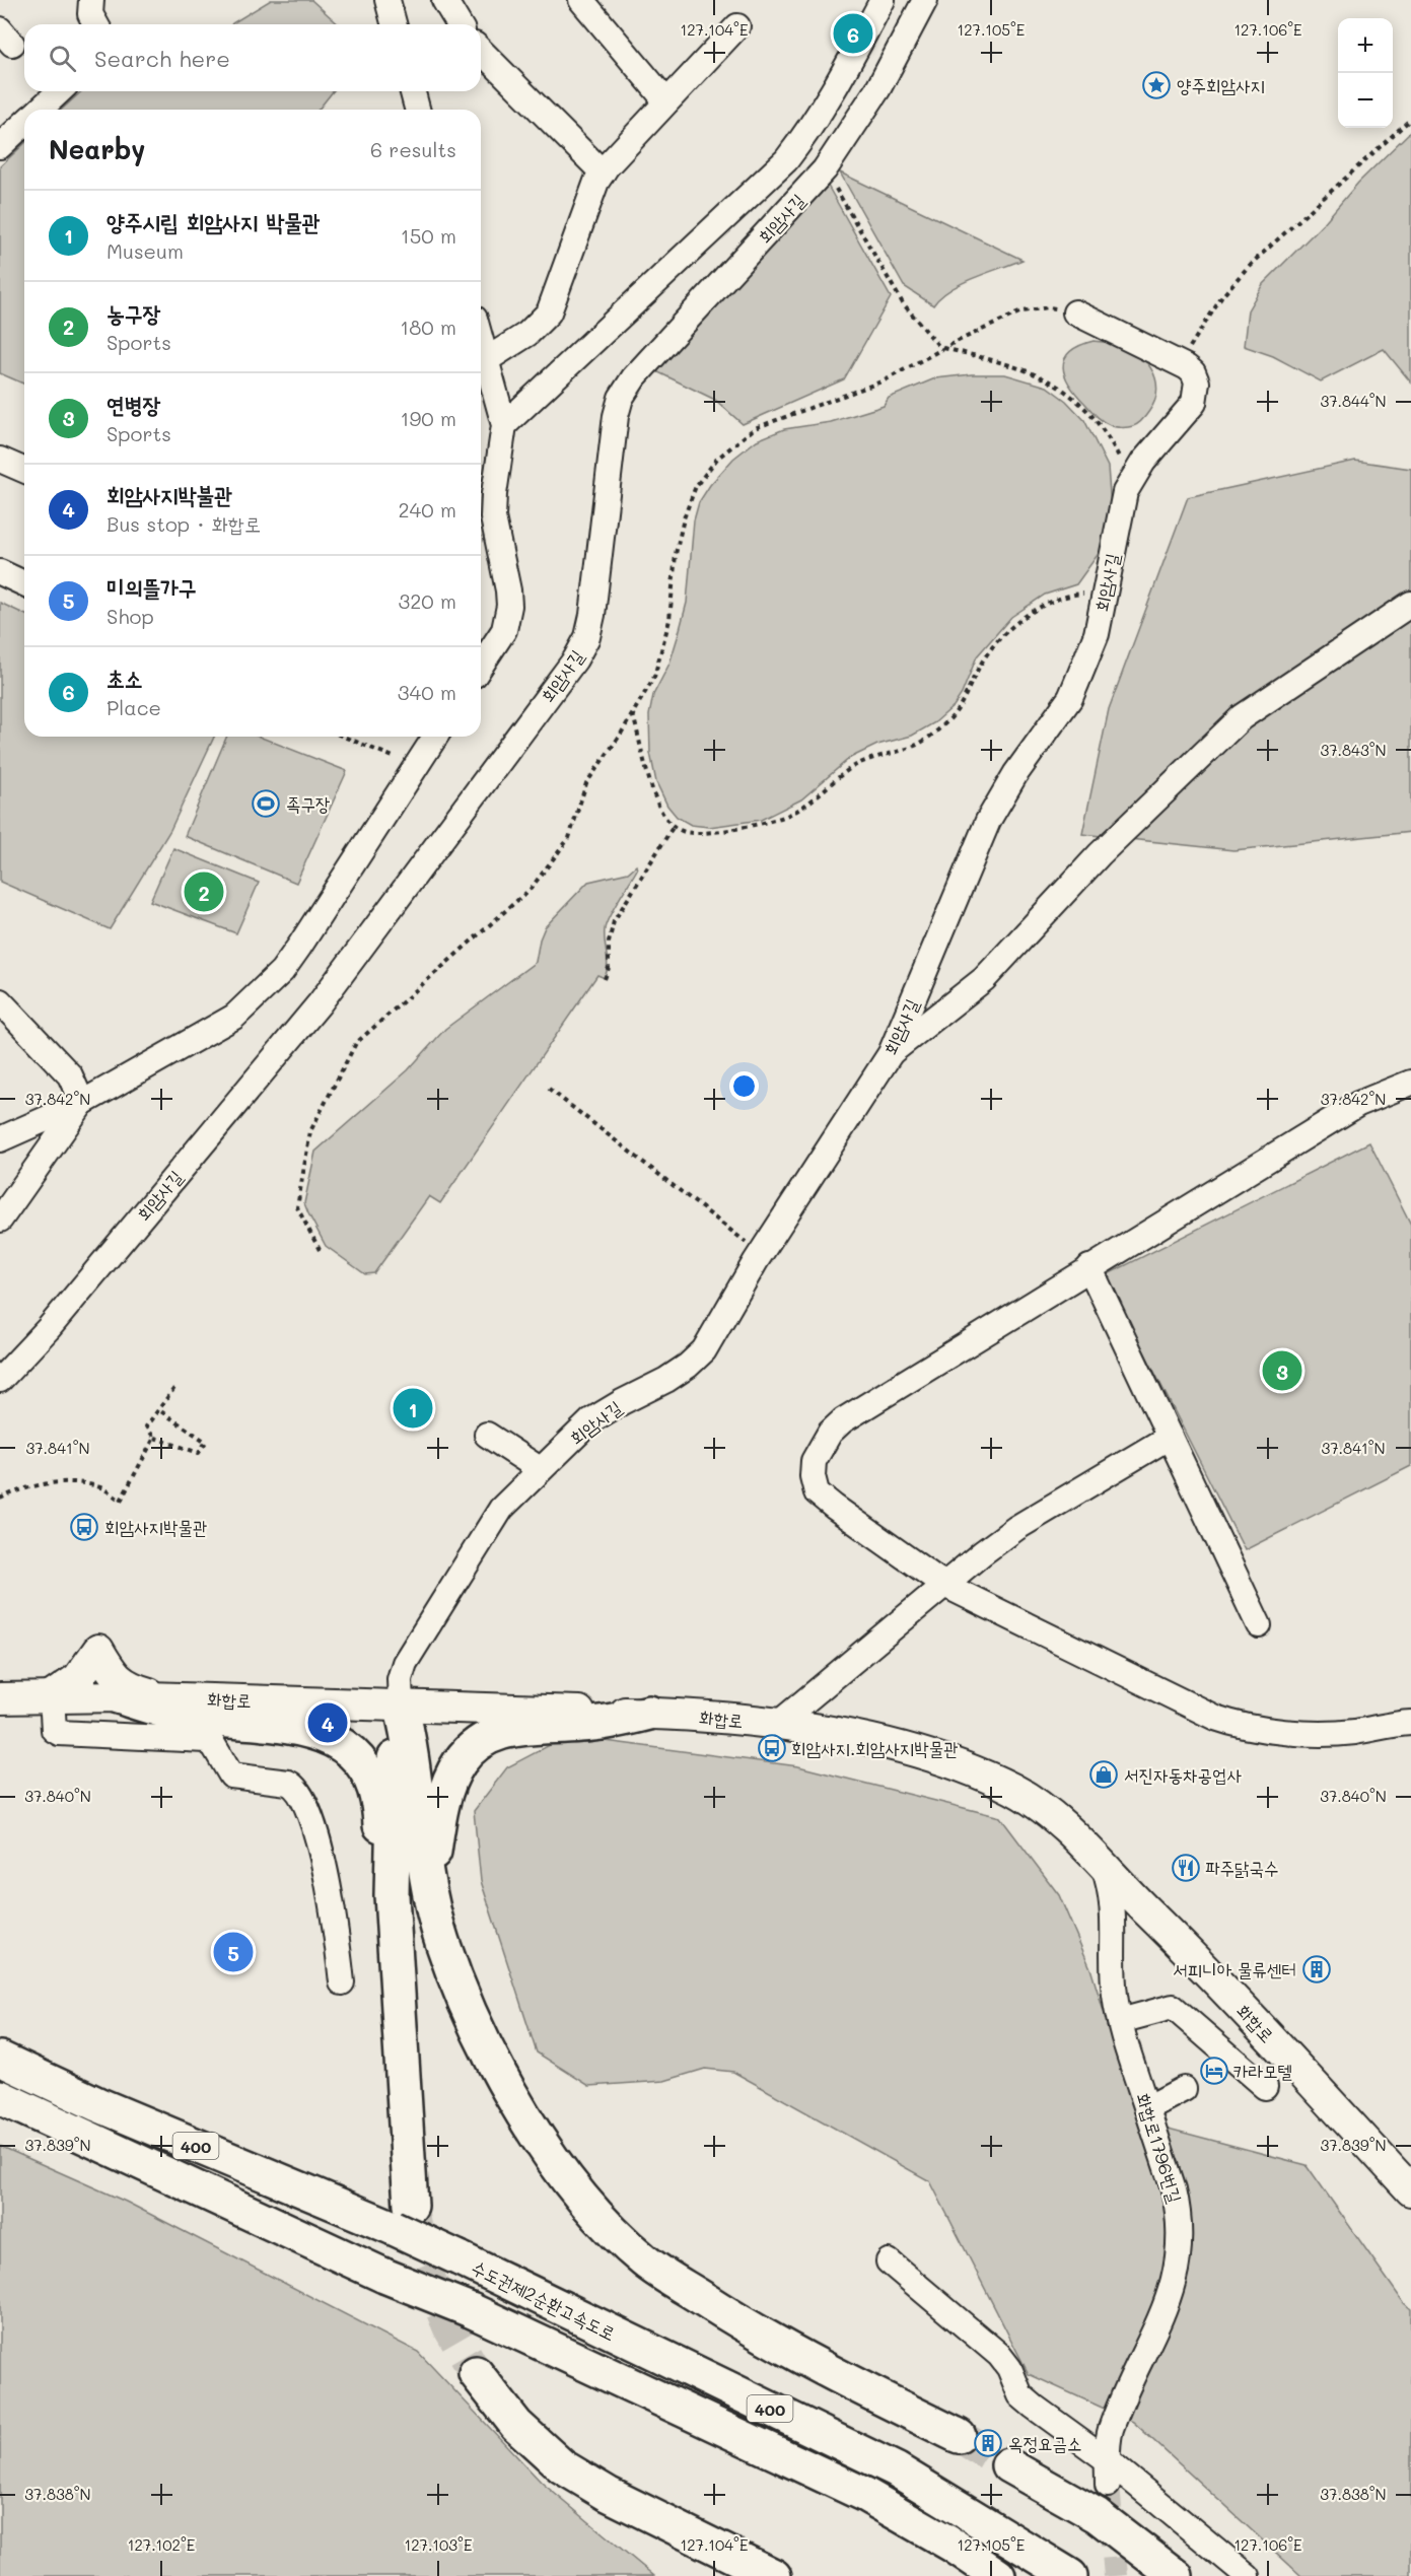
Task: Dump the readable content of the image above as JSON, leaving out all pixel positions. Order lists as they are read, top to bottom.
{
  "streets": {
    "highway": ["400", "수도권제2순환고속도로"],
    "main road": ["화합로"],
    "street": ["회암사길", "화합로1796번길"]
  },
  "crossings": [
    ["회암사길", "화합로"],
    ["화합로", "화합로1796번길"]
  ],
  "places": {
    "place": ["양주회암사지"],
    "sports": ["족구장"],
    "bus stop": ["회암사지박물관", "회암사지.회암사지박물관"],
    "shop": ["서진자동차공업사"],
    "restaurant": ["파주닭국수"],
    "building": ["서피니아 물류센터", "옥정요금소"],
    "hotel": ["카라모텔"]
  },
  "page": {
    "pins": [
      "6",
      "2",
      "3",
      "1",
      "4",
      "5"
    ],
    "map_buttons": ["+", "−"],
    "search": "Search here",
    "heading": ["Nearby", "6 results"],
    "list": [
      {
        "mark": "1",
        "name": "양주시립 회암사지 박물관",
        "note": "Museum",
        "value": "150 m"
      },
      {
        "mark": "2",
        "name": "농구장",
        "note": "Sports",
        "value": "180 m"
      },
      {
        "mark": "3",
        "name": "연병장",
        "note": "Sports",
        "value": "190 m"
      },
      {
        "mark": "4",
        "name": "회암사지박불관",
        "note": "Bus stop · 화합로",
        "value": "240 m"
      },
      {
        "mark": "5",
        "name": "미의뜰가구",
        "note": "Shop",
        "value": "320 m"
      },
      {
        "mark": "6",
        "name": "초소",
        "note": "Place",
        "value": "340 m"
      }
    ]
  },
  "coordinates": [
    "127.104°E",
    "127.105°E",
    "127.106°E",
    "37.844°N",
    "37.843°N",
    "37.842°N",
    "37.841°N",
    "37.840°N",
    "37.839°N",
    "37.838°N",
    "127.102°E",
    "127.103°E"
  ]
}
